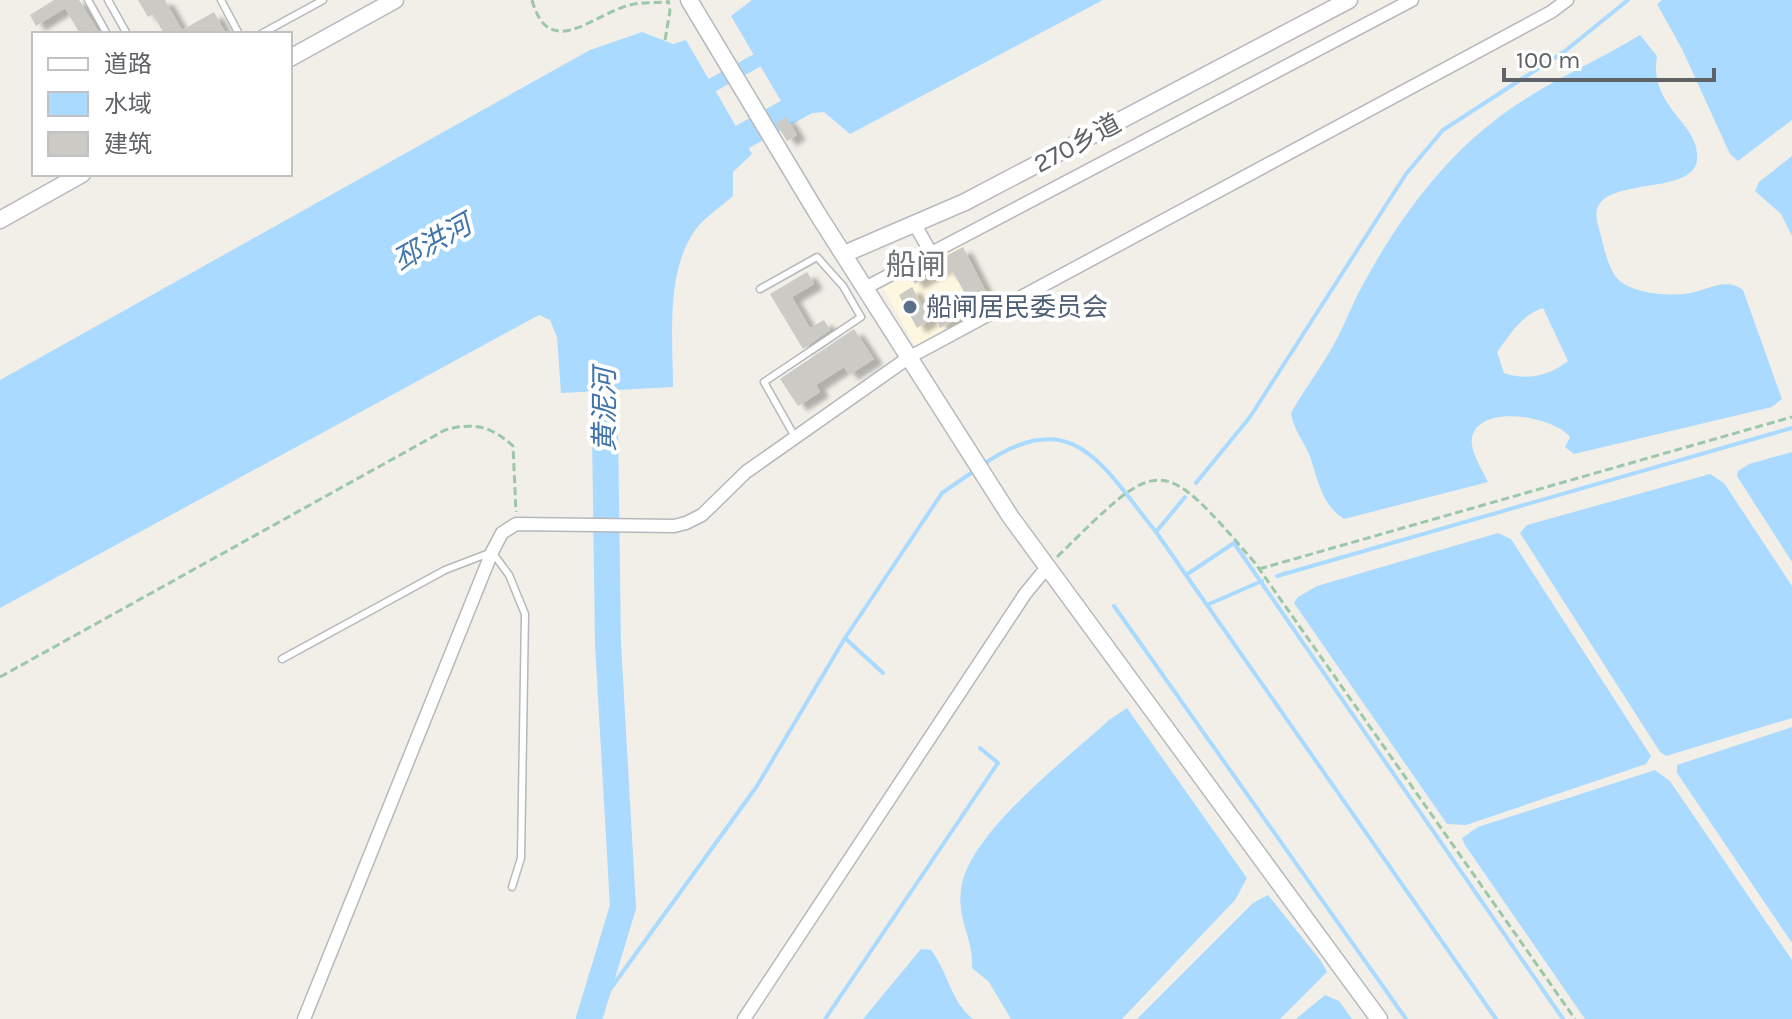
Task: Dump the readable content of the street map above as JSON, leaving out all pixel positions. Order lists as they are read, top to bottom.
{
  "streets": {
    "street": ["270乡道"]
  },
  "districts": ["船闸"],
  "water": ["邳洪河", "黄泥河"],
  "places": ["船闸居民委员会"],
  "legend": ["道路", "水域", "建筑"],
  "scale_bar": "100 m"
}
